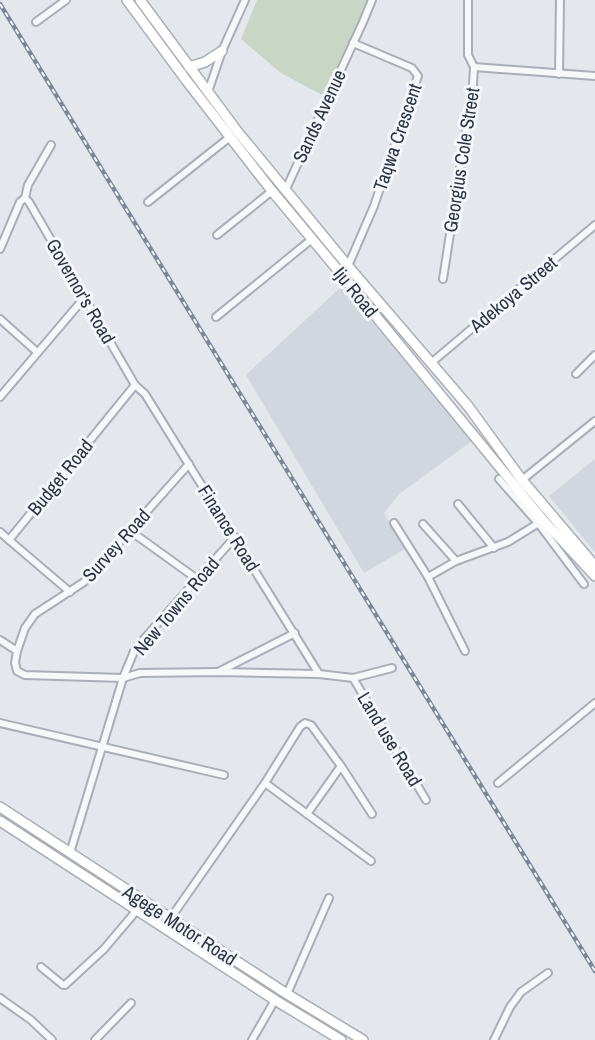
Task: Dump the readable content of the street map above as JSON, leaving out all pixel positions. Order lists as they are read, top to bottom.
{
  "streets": {
    "main road": ["Iju Road", "Agege Motor Road"],
    "street": [
      "Sands Avenue",
      "Taqwa Crescent",
      "Georgius Cole Street",
      "Governor's Road",
      "Adekoya Street",
      "Budget Road",
      "Finance Road",
      "Survey Road",
      "New Towns Road",
      "Land use Road"
    ]
  },
  "crossings": [
    ["Sands Avenue", "Taqwa Crescent"],
    ["Sands Avenue", "Iju Road"],
    ["Taqwa Crescent", "Iju Road"],
    ["Governor's Road", "Budget Road"],
    ["Governor's Road", "Finance Road"],
    ["Iju Road", "Adekoya Street"],
    ["Budget Road", "Finance Road"],
    ["Finance Road", "Survey Road"],
    ["Finance Road", "New Towns Road"],
    ["Finance Road", "Land use Road"],
    ["New Towns Road", "Land use Road"],
    ["New Towns Road", "Agege Motor Road"]
  ]
}
